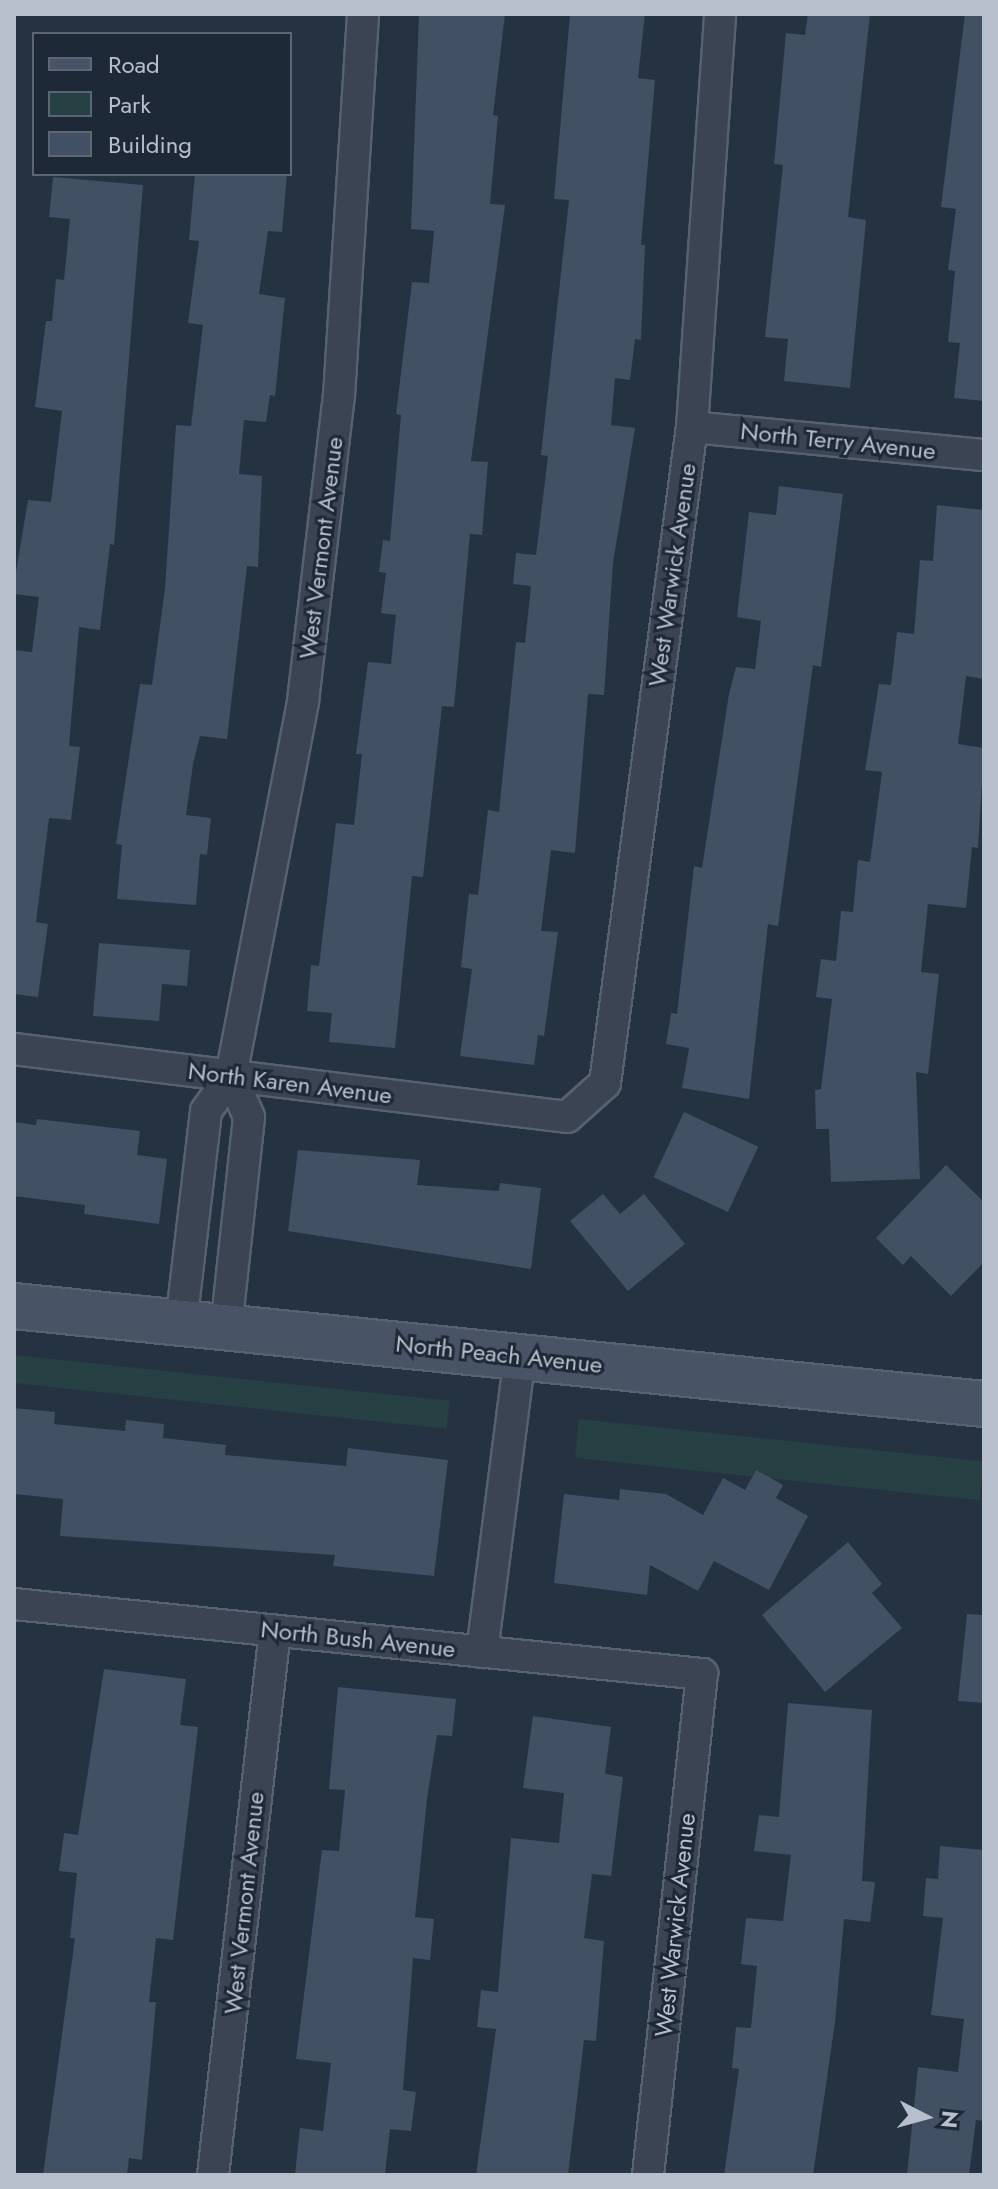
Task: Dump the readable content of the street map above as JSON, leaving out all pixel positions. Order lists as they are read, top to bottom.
{
  "streets": {
    "street": [
      "North Terry Avenue",
      "West Vermont Avenue",
      "West Warwick Avenue",
      "North Karen Avenue",
      "North Peach Avenue",
      "North Bush Avenue"
    ]
  },
  "crossings": [
    ["North Terry Avenue", "West Warwick Avenue"],
    ["West Vermont Avenue", "North Karen Avenue"],
    ["West Vermont Avenue", "North Peach Avenue"],
    ["West Vermont Avenue", "North Bush Avenue"],
    ["West Warwick Avenue", "North Karen Avenue"],
    ["West Warwick Avenue", "North Bush Avenue"]
  ],
  "legend": ["Road", "Park", "Building"],
  "north": "right"
}
